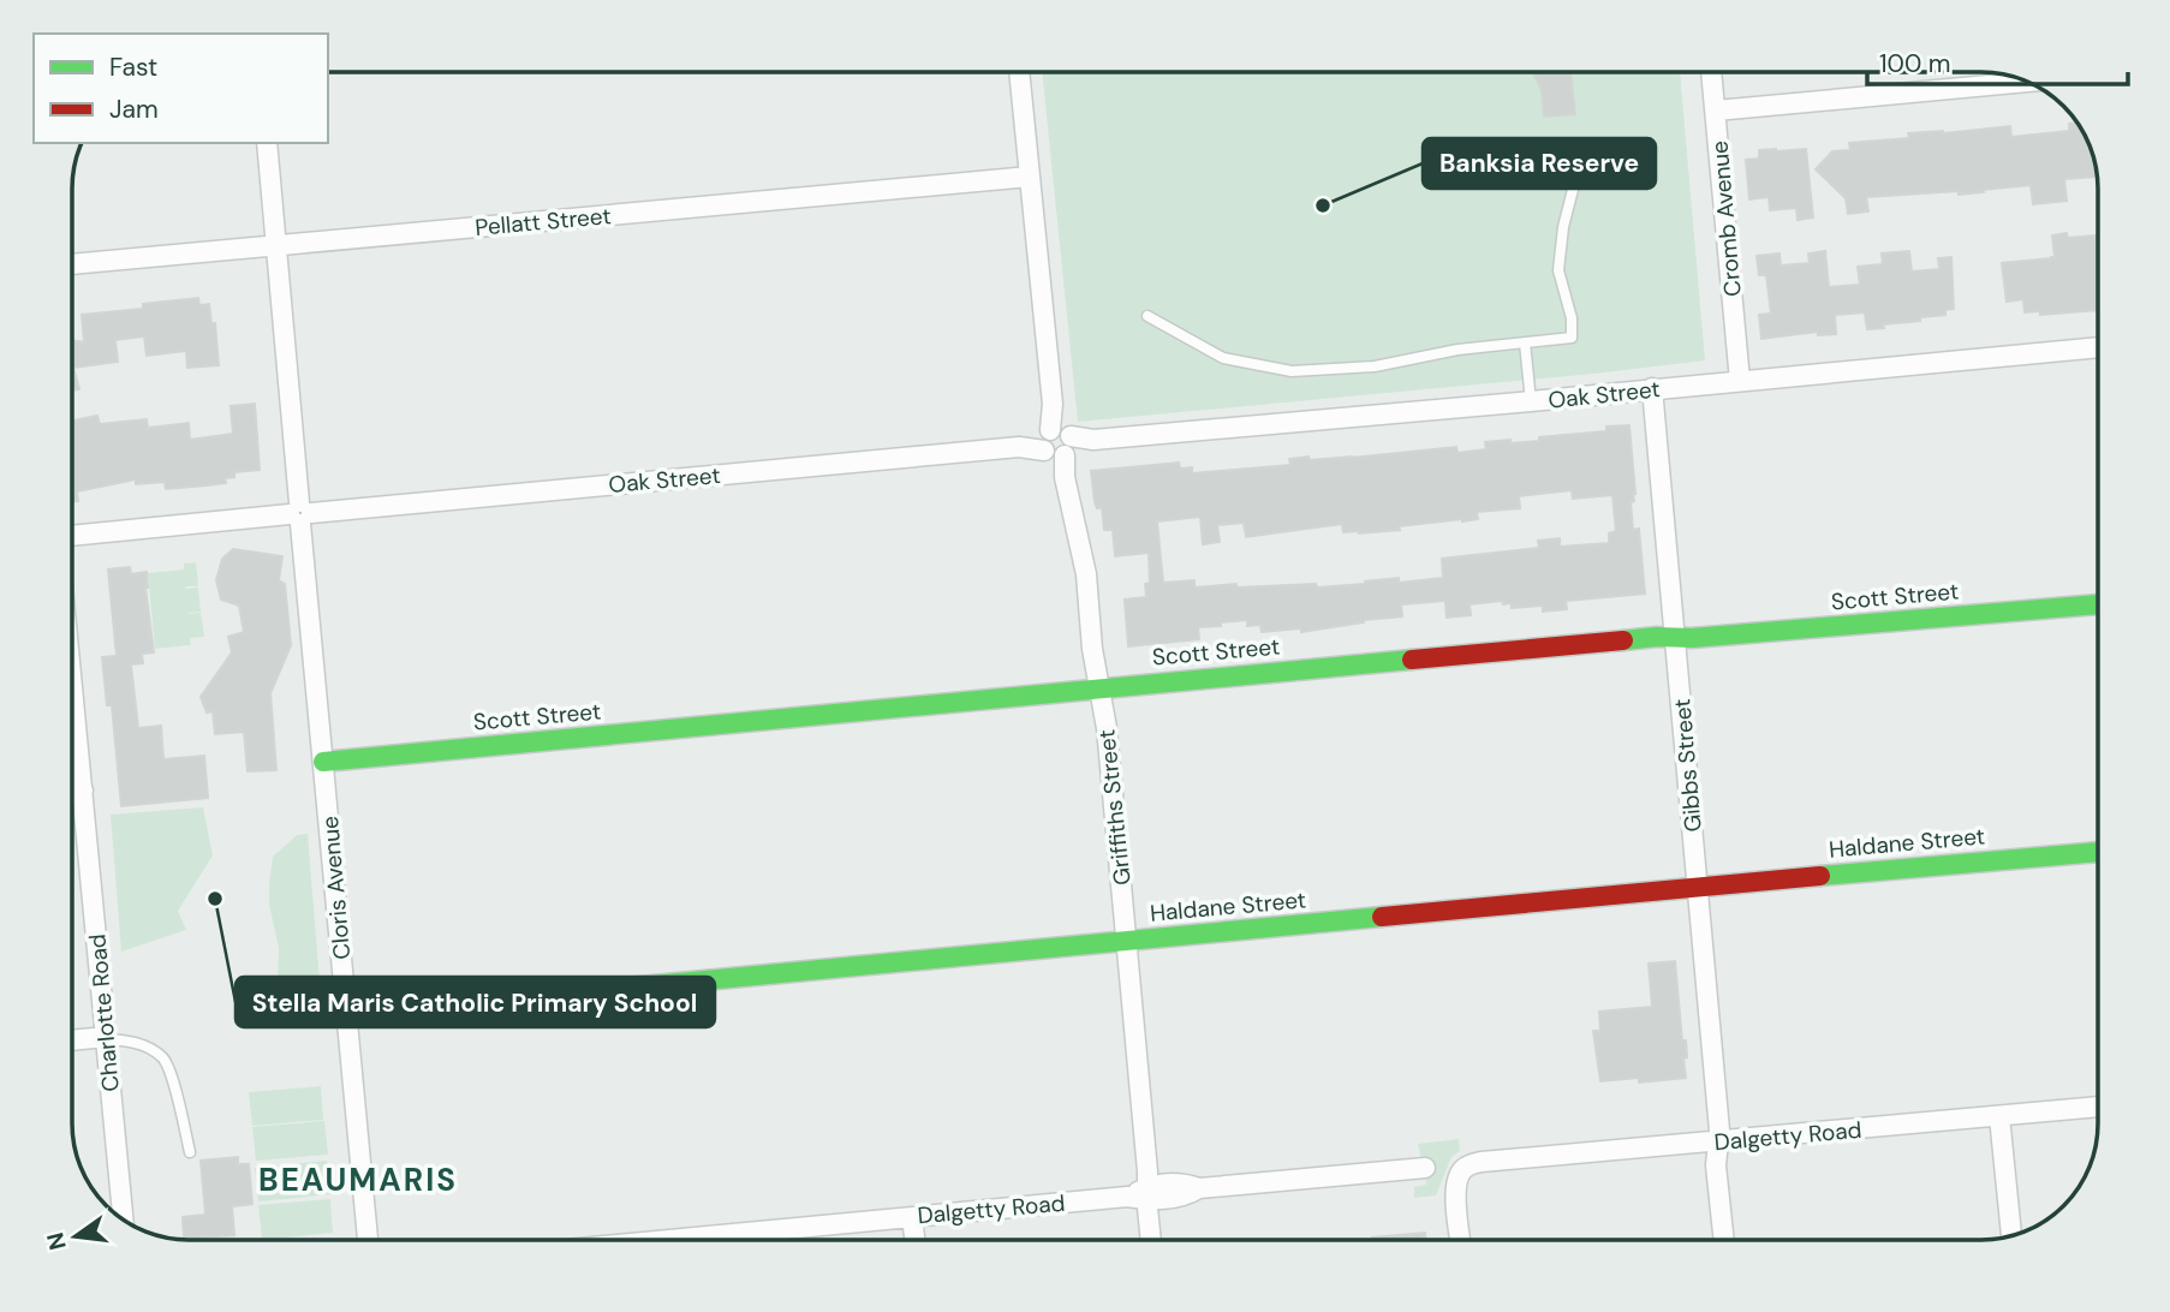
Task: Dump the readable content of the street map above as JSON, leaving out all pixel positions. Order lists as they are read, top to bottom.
{
  "streets": {
    "street": [
      "Cromb Avenue",
      "Pellatt Street",
      "Oak Street",
      "Scott Street",
      "Gibbs Street",
      "Griffiths Street",
      "Haldane Street",
      "Cloris Avenue",
      "Charlotte Road",
      "Dalgetty Road"
    ]
  },
  "crossings": [
    ["Cromb Avenue", "Oak Street"],
    ["Pellatt Street", "Griffiths Street"],
    ["Pellatt Street", "Cloris Avenue"],
    ["Oak Street", "Gibbs Street"],
    ["Oak Street", "Griffiths Street"],
    ["Oak Street", "Cloris Avenue"],
    ["Scott Street", "Gibbs Street"],
    ["Scott Street", "Griffiths Street"],
    ["Scott Street", "Cloris Avenue"],
    ["Gibbs Street", "Haldane Street"],
    ["Gibbs Street", "Dalgetty Road"],
    ["Griffiths Street", "Haldane Street"],
    ["Griffiths Street", "Dalgetty Road"],
    ["Haldane Street", "Cloris Avenue"]
  ],
  "districts": ["BEAUMARIS"],
  "places": ["Banksia Reserve", "Stella Maris Catholic Primary School"],
  "legend": ["Fast", "Jam"],
  "scale_bar": "100 m",
  "north": "left"
}
